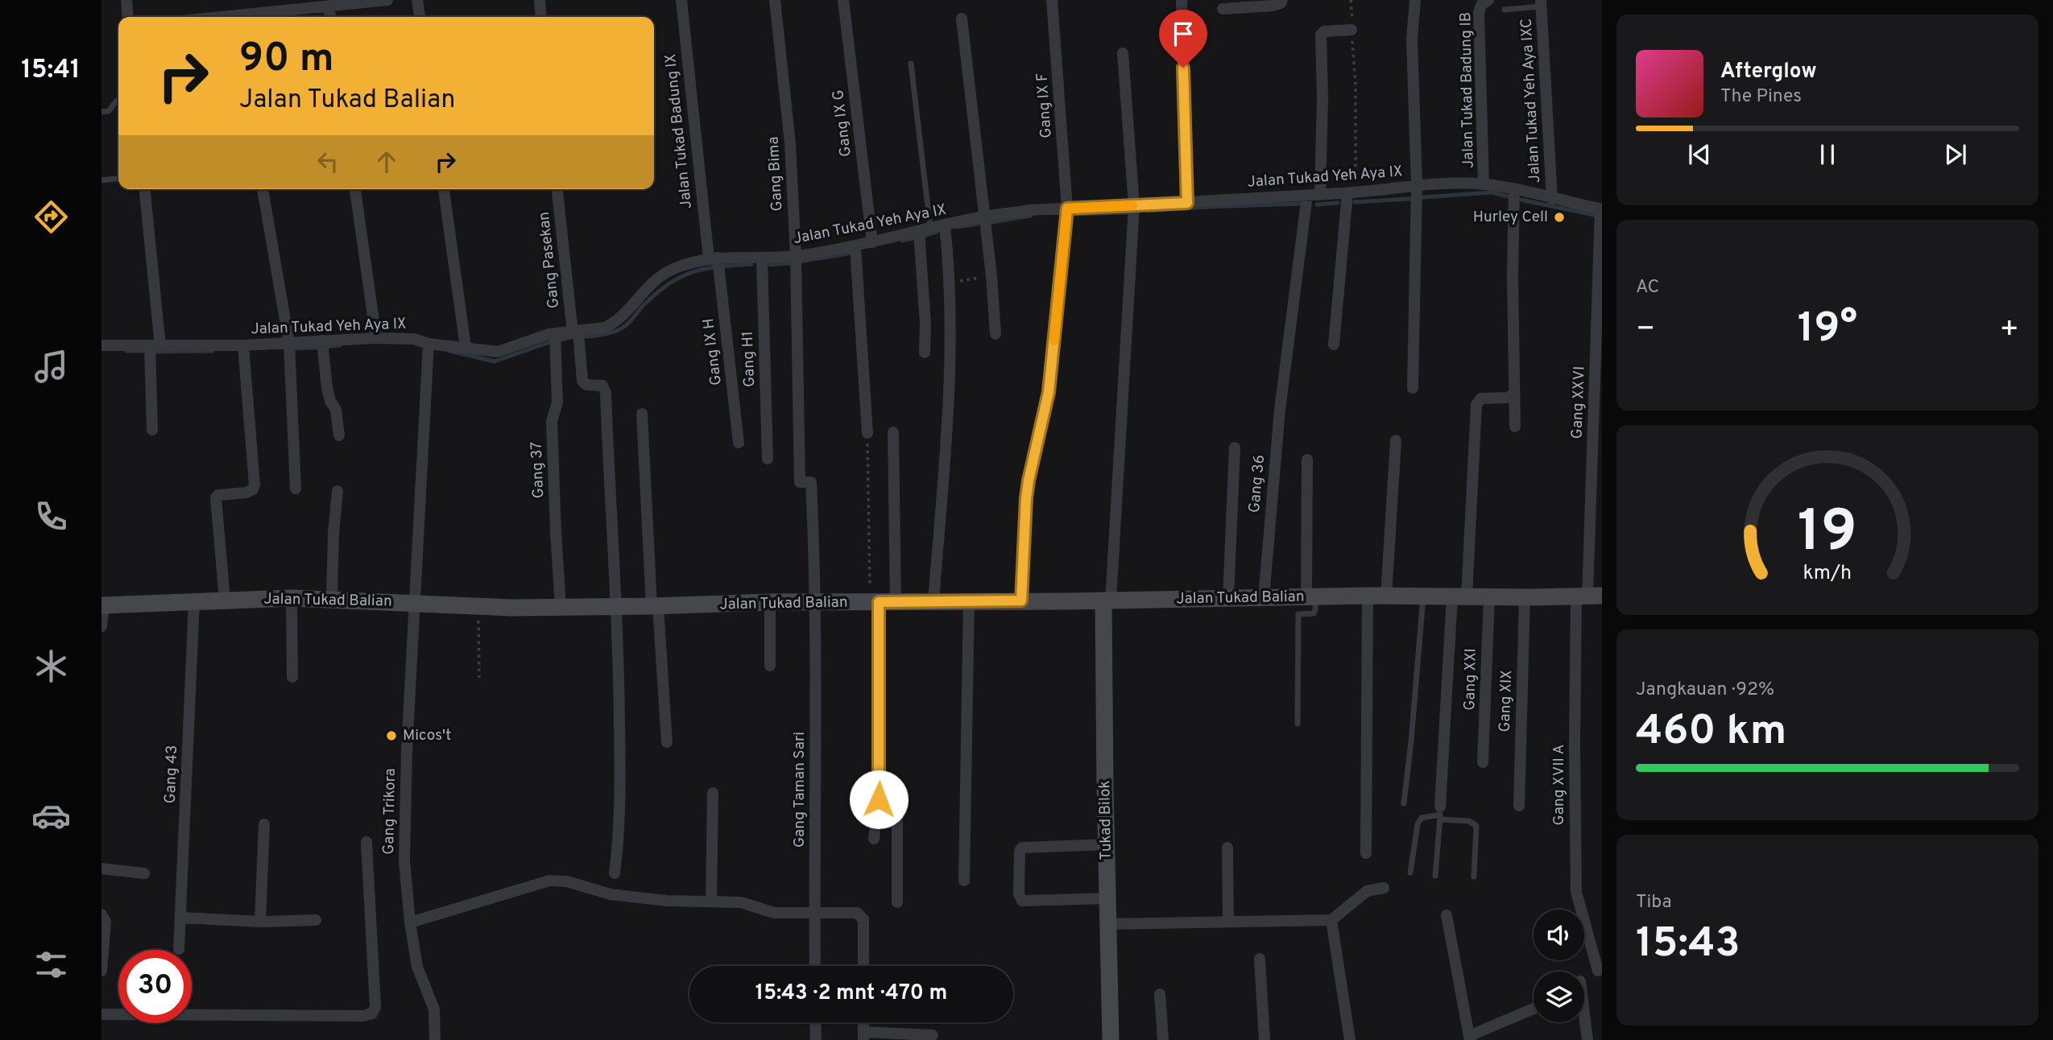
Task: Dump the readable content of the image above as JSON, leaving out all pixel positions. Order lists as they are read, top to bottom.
{
  "streets": {
    "street": [
      "Jalan Tukad Badung IB",
      "Jalan Tukad Yeh Aya IXC",
      "Gang IX F",
      "Gang IX G",
      "Jalan Tukad Badung IX",
      "Gang Bima",
      "Jalan Tukad Yeh Aya IX",
      "Gang Pasekan",
      "Gang IX H",
      "Gang H1",
      "Gang XXVI",
      "Gang 37",
      "Gang 36",
      "Jalan Tukad Balian",
      "Gang XXI",
      "Gang XIX",
      "Gang 43",
      "Gang XVII A",
      "Gang Taman Sari",
      "Gang Trikora",
      "Tukad Bilok"
    ]
  },
  "crossings": [
    ["Jalan Tukad Badung IB", "Jalan Tukad Yeh Aya IX"],
    ["Jalan Tukad Yeh Aya IXC", "Jalan Tukad Yeh Aya IX"],
    ["Gang IX F", "Jalan Tukad Yeh Aya IX"],
    ["Gang IX F", "Jalan Tukad Balian"],
    ["Gang IX G", "Jalan Tukad Yeh Aya IX"],
    ["Jalan Tukad Badung IX", "Jalan Tukad Yeh Aya IX"],
    ["Jalan Tukad Badung IX", "Gang IX H"],
    ["Gang Bima", "Jalan Tukad Yeh Aya IX"],
    ["Gang Bima", "Gang Taman Sari"],
    ["Jalan Tukad Yeh Aya IX", "Gang Pasekan"],
    ["Jalan Tukad Yeh Aya IX", "Gang IX H"],
    ["Jalan Tukad Yeh Aya IX", "Gang H1"],
    ["Jalan Tukad Yeh Aya IX", "Gang XXVI"],
    ["Jalan Tukad Yeh Aya IX", "Gang 37"],
    ["Jalan Tukad Yeh Aya IX", "Gang 36"],
    ["Jalan Tukad Yeh Aya IX", "Gang Trikora"],
    ["Gang Pasekan", "Jalan Tukad Balian"],
    ["Gang XXVI", "Jalan Tukad Balian"],
    ["Gang XXVI", "Gang XVII A"],
    ["Gang 37", "Jalan Tukad Balian"],
    ["Gang 36", "Jalan Tukad Balian"],
    ["Jalan Tukad Balian", "Gang XXI"],
    ["Jalan Tukad Balian", "Gang XIX"],
    ["Jalan Tukad Balian", "Gang 43"],
    ["Jalan Tukad Balian", "Gang XVII A"],
    ["Jalan Tukad Balian", "Gang Taman Sari"],
    ["Jalan Tukad Balian", "Gang Trikora"],
    ["Jalan Tukad Balian", "Tukad Bilok"]
  ],
  "places": ["Hurley Cell", "Micos't"],
  "page": {
    "tabs": "15:41",
    "turn": ["90 m", "Jalan Tukad Balian"],
    "song": ["Afterglow", "The Pines"],
    "tile": [
      "AC",
      ["Jangkauan · 92%", "460 km"],
      ["Tiba", "15:43"]
    ],
    "heat": ["−", "19°", "+"],
    "limit": "30",
    "trip": "15:43 · 2 mnt · 470 m",
    "gauge": ["19", "km/h"]
  }
}
